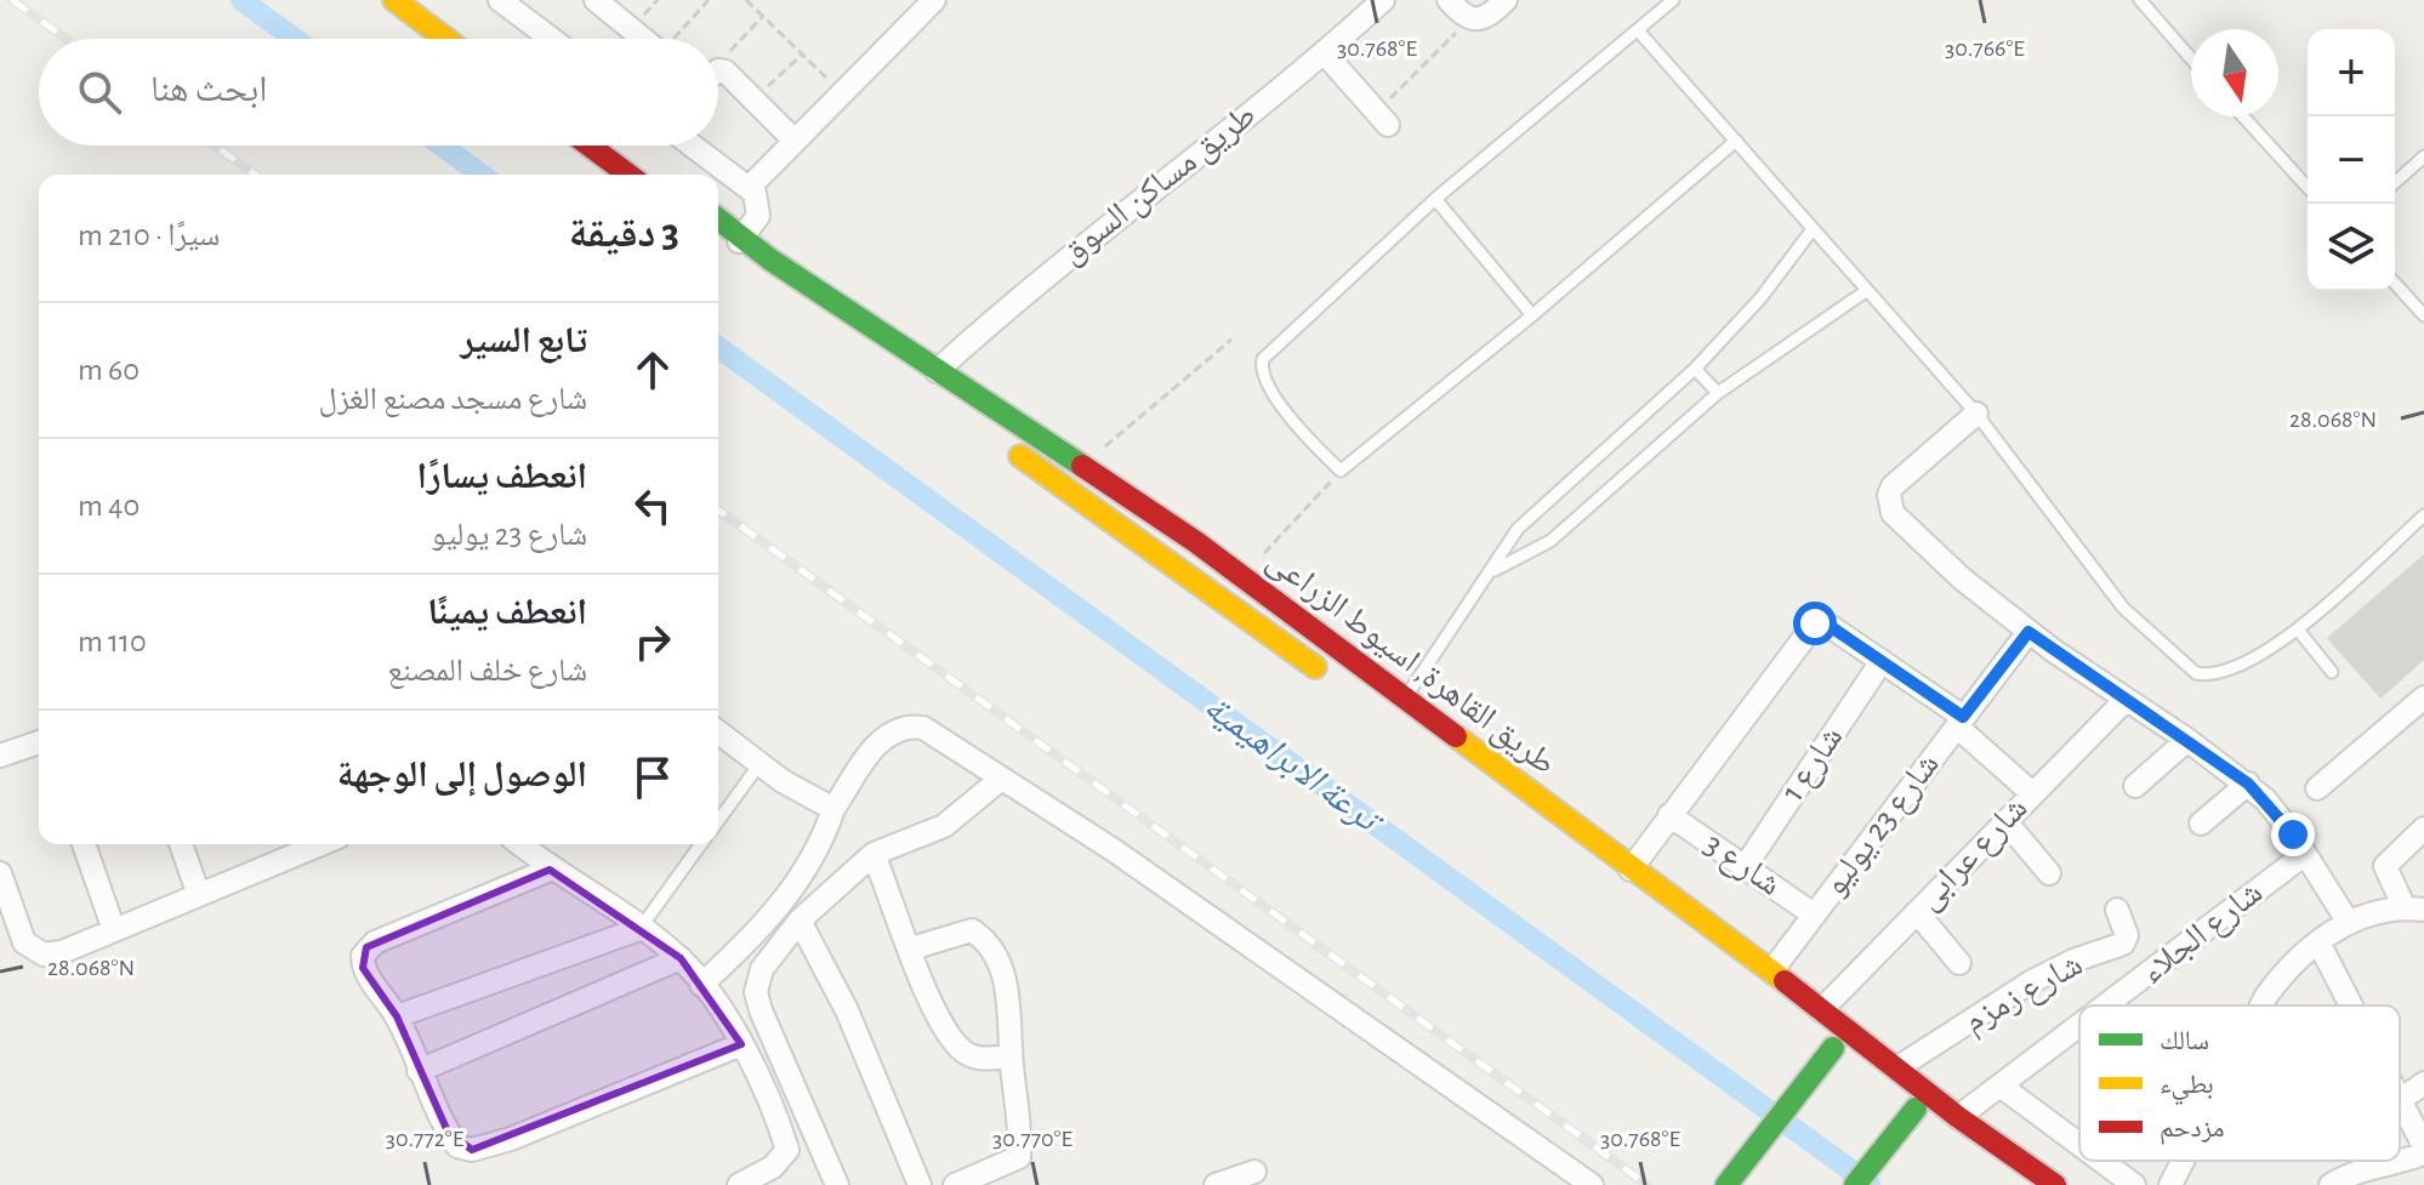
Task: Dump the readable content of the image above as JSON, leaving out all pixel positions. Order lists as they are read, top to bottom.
{
  "streets": {
    "main road": ["طريق القاهرة, اسيوط الزراعى"],
    "street": [
      "طريق مساكن السوق",
      "شارع 1",
      "شارع 23 يوليو",
      "شارع عرابى",
      "شارع 3",
      "شارع الجلاء",
      "شارع زمزم"
    ]
  },
  "crossings": [
    ["طريق مساكن السوق", "طريق القاهرة, اسيوط الزراعى"],
    ["طريق القاهرة, اسيوط الزراعى", "شارع 23 يوليو"],
    ["طريق القاهرة, اسيوط الزراعى", "شارع عرابى"],
    ["طريق القاهرة, اسيوط الزراعى", "شارع الجلاء"],
    ["طريق القاهرة, اسيوط الزراعى", "شارع زمزم"],
    ["شارع 1", "شارع 3"],
    ["شارع 23 يوليو", "شارع 3"]
  ],
  "water": ["ترعة الابراهيمية"],
  "legend": ["سالك", "بطيء", "مزدحم"],
  "north": "bottom",
  "page": {
    "map_buttons": ["+", "−"],
    "search": "ابحث هنا",
    "heading": ["3 دقيقة", "سيرًا · 210 m"],
    "list": [
      ["تابع السير", "شارع مسجد مصنع الغزل", "60 m"],
      ["انعطف يسارًا", "شارع 23 يوليو", "40 m"],
      ["انعطف يمينًا", "شارع خلف المصنع", "110 m"],
      "الوصول إلى الوجهة"
    ]
  },
  "coordinates": [
    "30.768°E",
    "30.766°E",
    "28.068°N",
    "30.772°E",
    "30.770°E"
  ]
}
